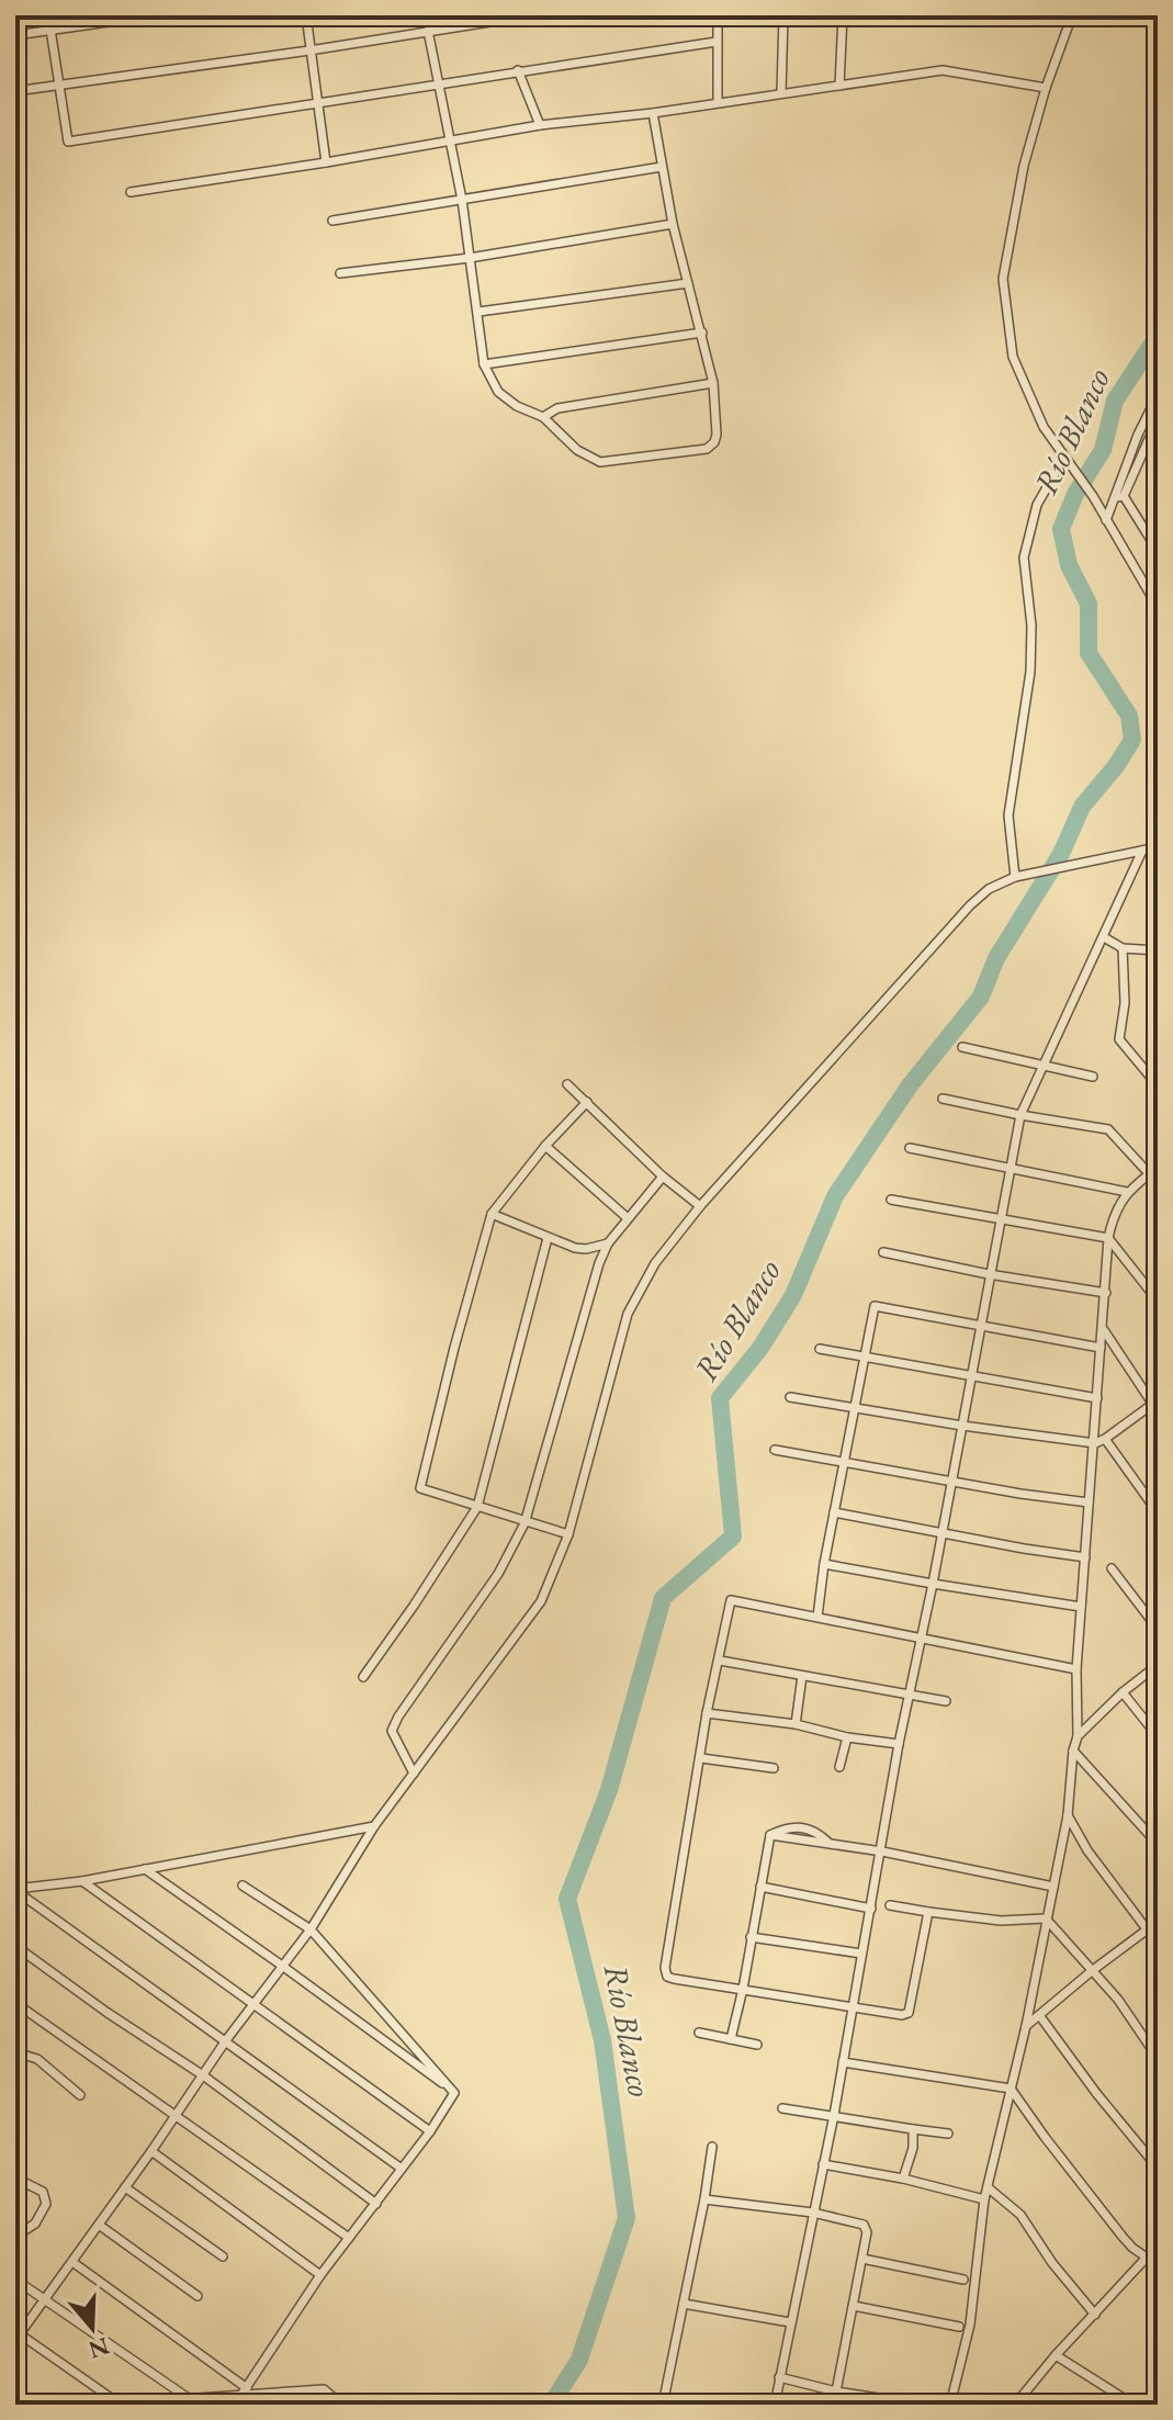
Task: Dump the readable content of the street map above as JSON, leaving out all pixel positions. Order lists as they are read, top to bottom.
{
  "water": ["Río Blanco"],
  "north": "bottom"
}
